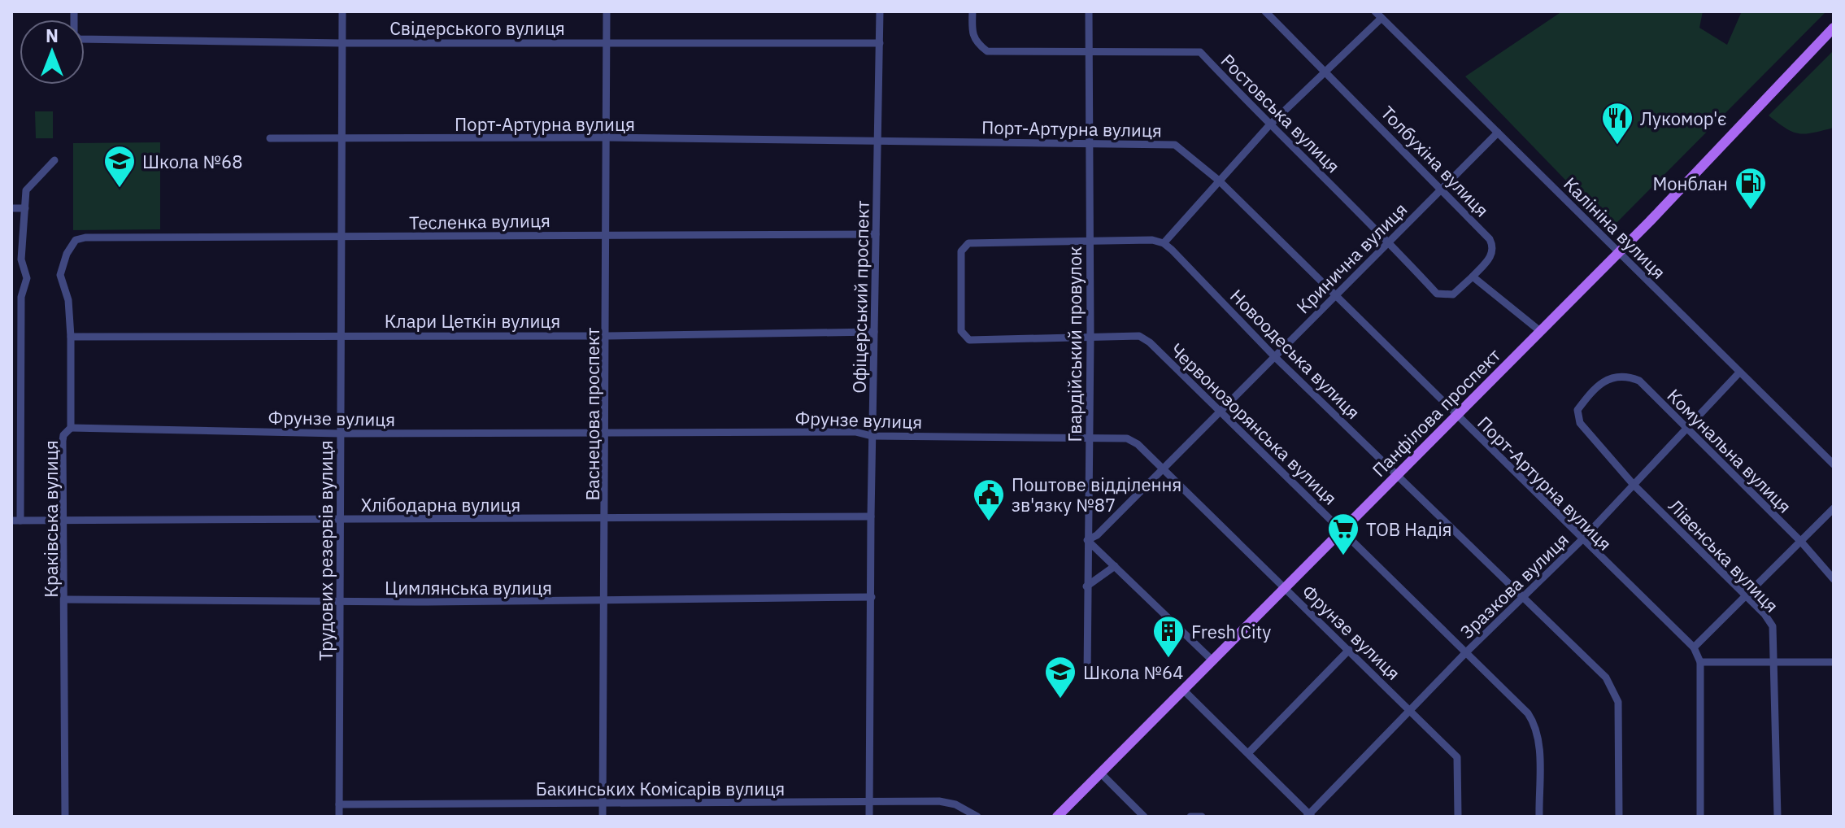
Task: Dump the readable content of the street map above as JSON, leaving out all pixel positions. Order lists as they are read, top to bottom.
{
  "streets": {
    "main road": ["Панфілова проспект"],
    "street": [
      "Свідерського вулиця",
      "Ростовська вулиця",
      "Порт-Артурна вулиця",
      "Толбухіна вулиця",
      "Тесленка вулиця",
      "Калініна вулиця",
      "Кринична вулиця",
      "Офіцерський проспект",
      "Клари Цеткін вулиця",
      "Гвардійський провулок",
      "Новоодеська вулиця",
      "Васнецова проспект",
      "Фрунзе вулиця",
      "Червонозорянська вулиця",
      "Комунальна вулиця",
      "Хлібодарна вулиця",
      "Краківська вулиця",
      "Трудових резервів вулиця",
      "Лівенська вулиця",
      "Зразкова вулиця",
      "Цимлянська вулиця",
      "Бакинських Комісарів вулиця"
    ]
  },
  "crossings": [
    ["Свідерського вулиця", "Офіцерський проспект"],
    ["Свідерського вулиця", "Васнецова проспект"],
    ["Свідерського вулиця", "Трудових резервів вулиця"],
    ["Ростовська вулиця", "Толбухіна вулиця"],
    ["Ростовська вулиця", "Кринична вулиця"],
    ["Ростовська вулиця", "Гвардійський провулок"],
    ["Порт-Артурна вулиця", "Кринична вулиця"],
    ["Порт-Артурна вулиця", "Офіцерський проспект"],
    ["Порт-Артурна вулиця", "Гвардійський провулок"],
    ["Порт-Артурна вулиця", "Панфілова проспект"],
    ["Порт-Артурна вулиця", "Васнецова проспект"],
    ["Порт-Артурна вулиця", "Трудових резервів вулиця"],
    ["Порт-Артурна вулиця", "Зразкова вулиця"],
    ["Толбухіна вулиця", "Кринична вулиця"],
    ["Тесленка вулиця", "Офіцерський проспект"],
    ["Тесленка вулиця", "Васнецова проспект"],
    ["Тесленка вулиця", "Краківська вулиця"],
    ["Тесленка вулиця", "Трудових резервів вулиця"],
    ["Калініна вулиця", "Кринична вулиця"],
    ["Калініна вулиця", "Панфілова проспект"],
    ["Калініна вулиця", "Зразкова вулиця"],
    ["Кринична вулиця", "Гвардійський провулок"],
    ["Кринична вулиця", "Новоодеська вулиця"],
    ["Кринична вулиця", "Фрунзе вулиця"],
    ["Кринична вулиця", "Червонозорянська вулиця"],
    ["Офіцерський проспект", "Клари Цеткін вулиця"],
    ["Офіцерський проспект", "Фрунзе вулиця"],
    ["Офіцерський проспект", "Хлібодарна вулиця"],
    ["Офіцерський проспект", "Цимлянська вулиця"],
    ["Офіцерський проспект", "Бакинських Комісарів вулиця"],
    ["Клари Цеткін вулиця", "Васнецова проспект"],
    ["Клари Цеткін вулиця", "Краківська вулиця"],
    ["Клари Цеткін вулиця", "Трудових резервів вулиця"],
    ["Гвардійський провулок", "Фрунзе вулиця"],
    ["Гвардійський провулок", "Червонозорянська вулиця"],
    ["Новоодеська вулиця", "Панфілова проспект"],
    ["Новоодеська вулиця", "Зразкова вулиця"],
    ["Панфілова проспект", "Фрунзе вулиця"],
    ["Панфілова проспект", "Червонозорянська вулиця"],
    ["Васнецова проспект", "Фрунзе вулиця"],
    ["Васнецова проспект", "Хлібодарна вулиця"],
    ["Васнецова проспект", "Цимлянська вулиця"],
    ["Васнецова проспект", "Бакинських Комісарів вулиця"],
    ["Фрунзе вулиця", "Краківська вулиця"],
    ["Фрунзе вулиця", "Трудових резервів вулиця"],
    ["Фрунзе вулиця", "Зразкова вулиця"],
    ["Червонозорянська вулиця", "Зразкова вулиця"],
    ["Комунальна вулиця", "Лівенська вулиця"],
    ["Комунальна вулиця", "Зразкова вулиця"],
    ["Хлібодарна вулиця", "Краківська вулиця"],
    ["Хлібодарна вулиця", "Трудових резервів вулиця"],
    ["Краківська вулиця", "Цимлянська вулиця"],
    ["Трудових резервів вулиця", "Цимлянська вулиця"],
    ["Трудових резервів вулиця", "Бакинських Комісарів вулиця"],
    ["Лівенська вулиця", "Зразкова вулиця"]
  ],
  "places": {
    "restaurant": ["Лукомор'є"],
    "school or university": ["Школа №68", "Школа №64"],
    "fuel station": ["Монблан"],
    "public building": ["Поштове відділення зв'язку №87"],
    "supermarket": ["ТОВ Надія"],
    "building": ["Fresh City"]
  },
  "north": "top"
}
